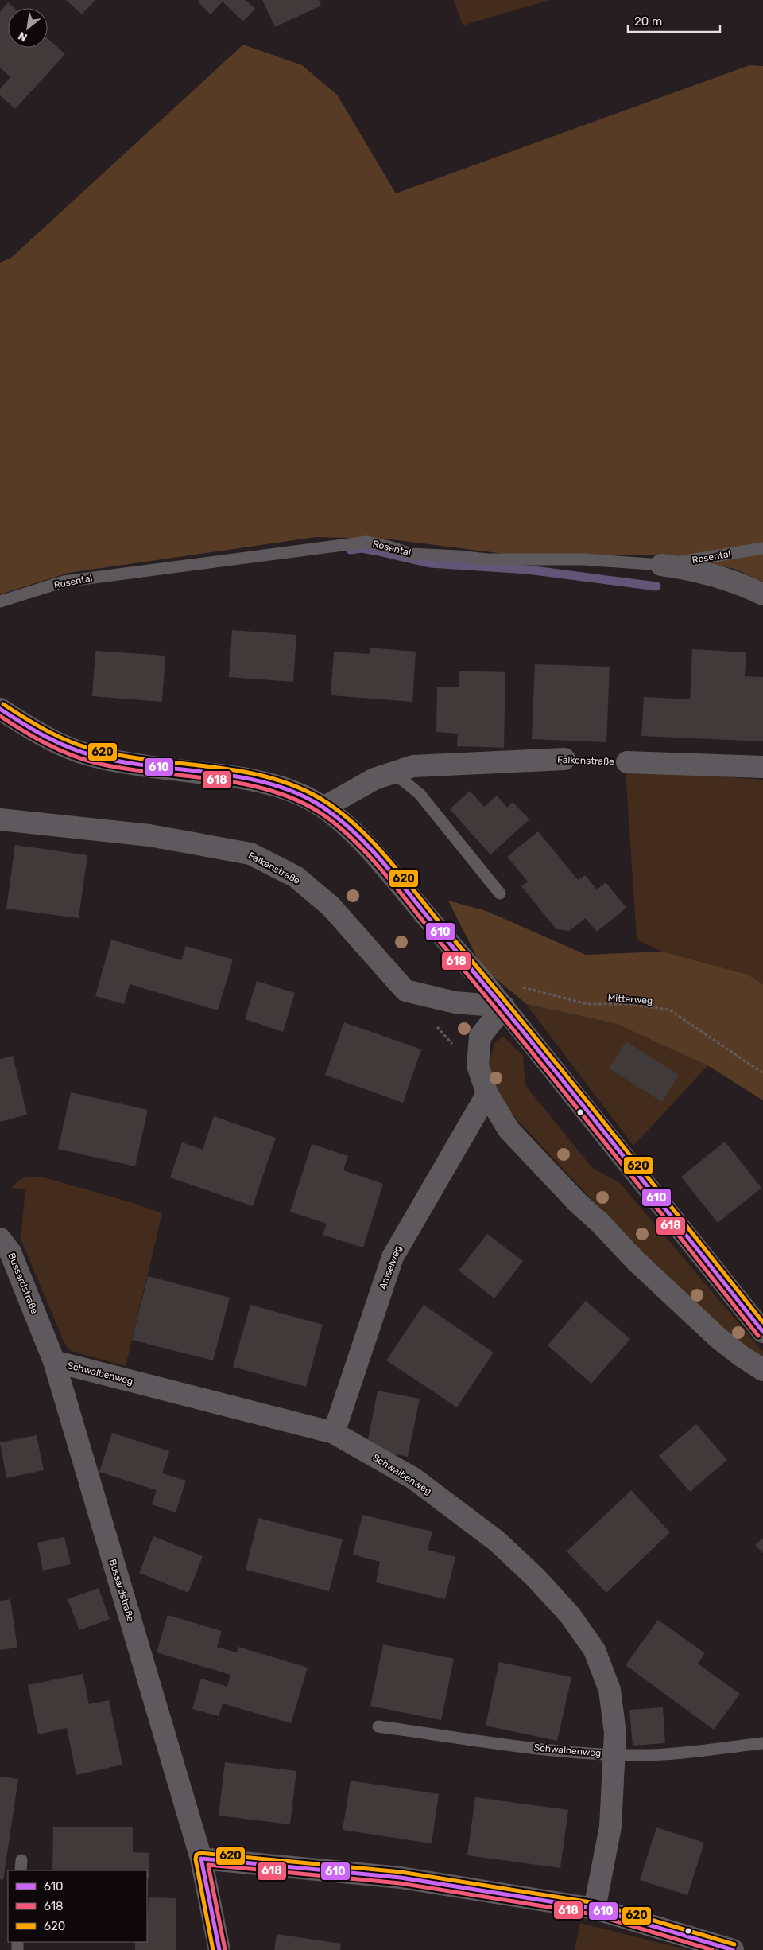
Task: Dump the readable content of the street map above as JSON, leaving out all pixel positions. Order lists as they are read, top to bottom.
{
  "streets": {
    "street": [
      "Falkenstraße",
      "Amselweg",
      "Bussardstraße",
      "Schwalbenweg"
    ],
    "lane": ["Rosental"],
    "path": ["Mitterweg"]
  },
  "crossings": [
    ["Amselweg", "Schwalbenweg"],
    ["Bussardstraße", "Schwalbenweg"]
  ],
  "lines": ["transit line 620", "transit line 610", "transit line 618"],
  "legend": ["610", "618", "620"],
  "scale_bar": "20 m",
  "north": "bottom left"
}
